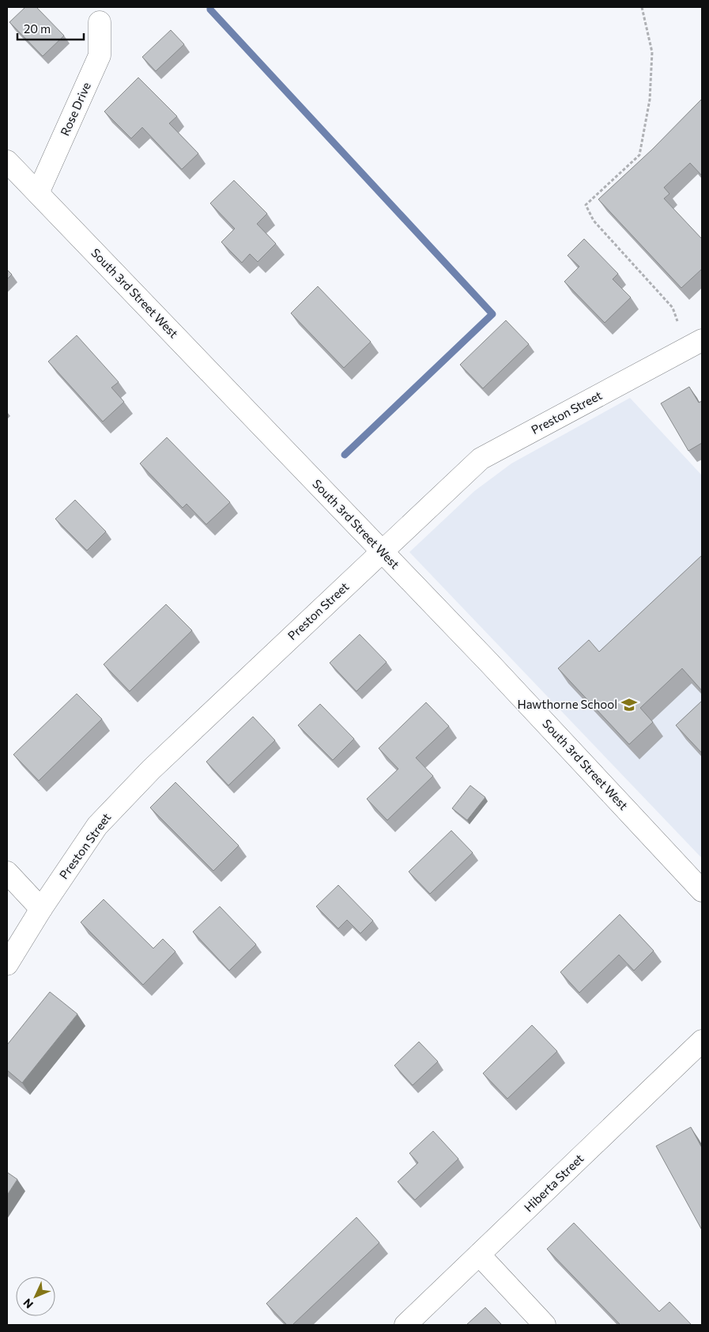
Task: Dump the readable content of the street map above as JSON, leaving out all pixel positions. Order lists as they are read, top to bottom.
{
  "streets": {
    "street": [
      "Rose Drive",
      "South 3rd Street West",
      "Preston Street",
      "Hiberta Street"
    ]
  },
  "crossings": [
    ["Rose Drive", "South 3rd Street West"],
    ["South 3rd Street West", "Preston Street"]
  ],
  "places": {
    "school or university": ["Hawthorne School"]
  },
  "scale_bar": "20 m",
  "north": "bottom left"
}
